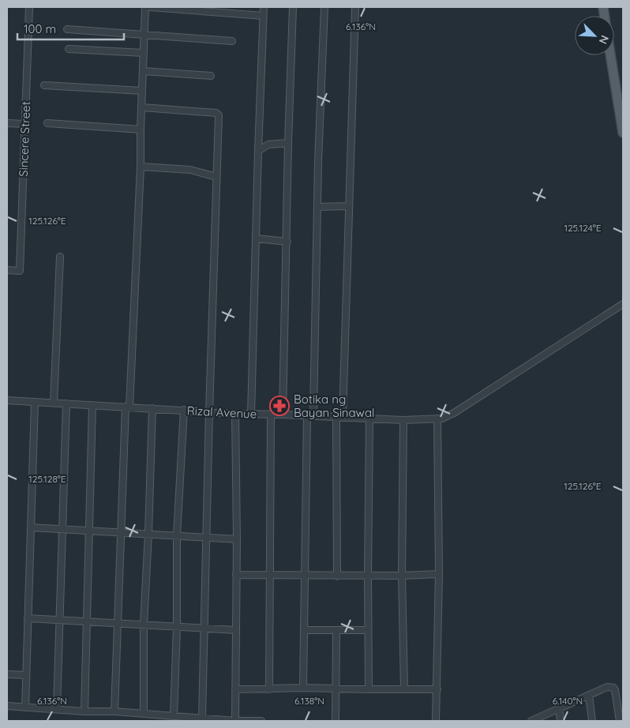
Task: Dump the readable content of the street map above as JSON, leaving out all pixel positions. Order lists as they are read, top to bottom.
{
  "streets": {
    "street": ["Sincere Street", "Rizal Avenue"]
  },
  "places": {
    "pharmacy": ["Botika ng Bayan Sinawal"]
  },
  "scale_bar": "100 m",
  "north": "bottom right",
  "coordinates": [
    "6.136°N",
    "125.126°E",
    "125.124°E",
    "125.128°E",
    "6.138°N",
    "6.140°N"
  ]
}
